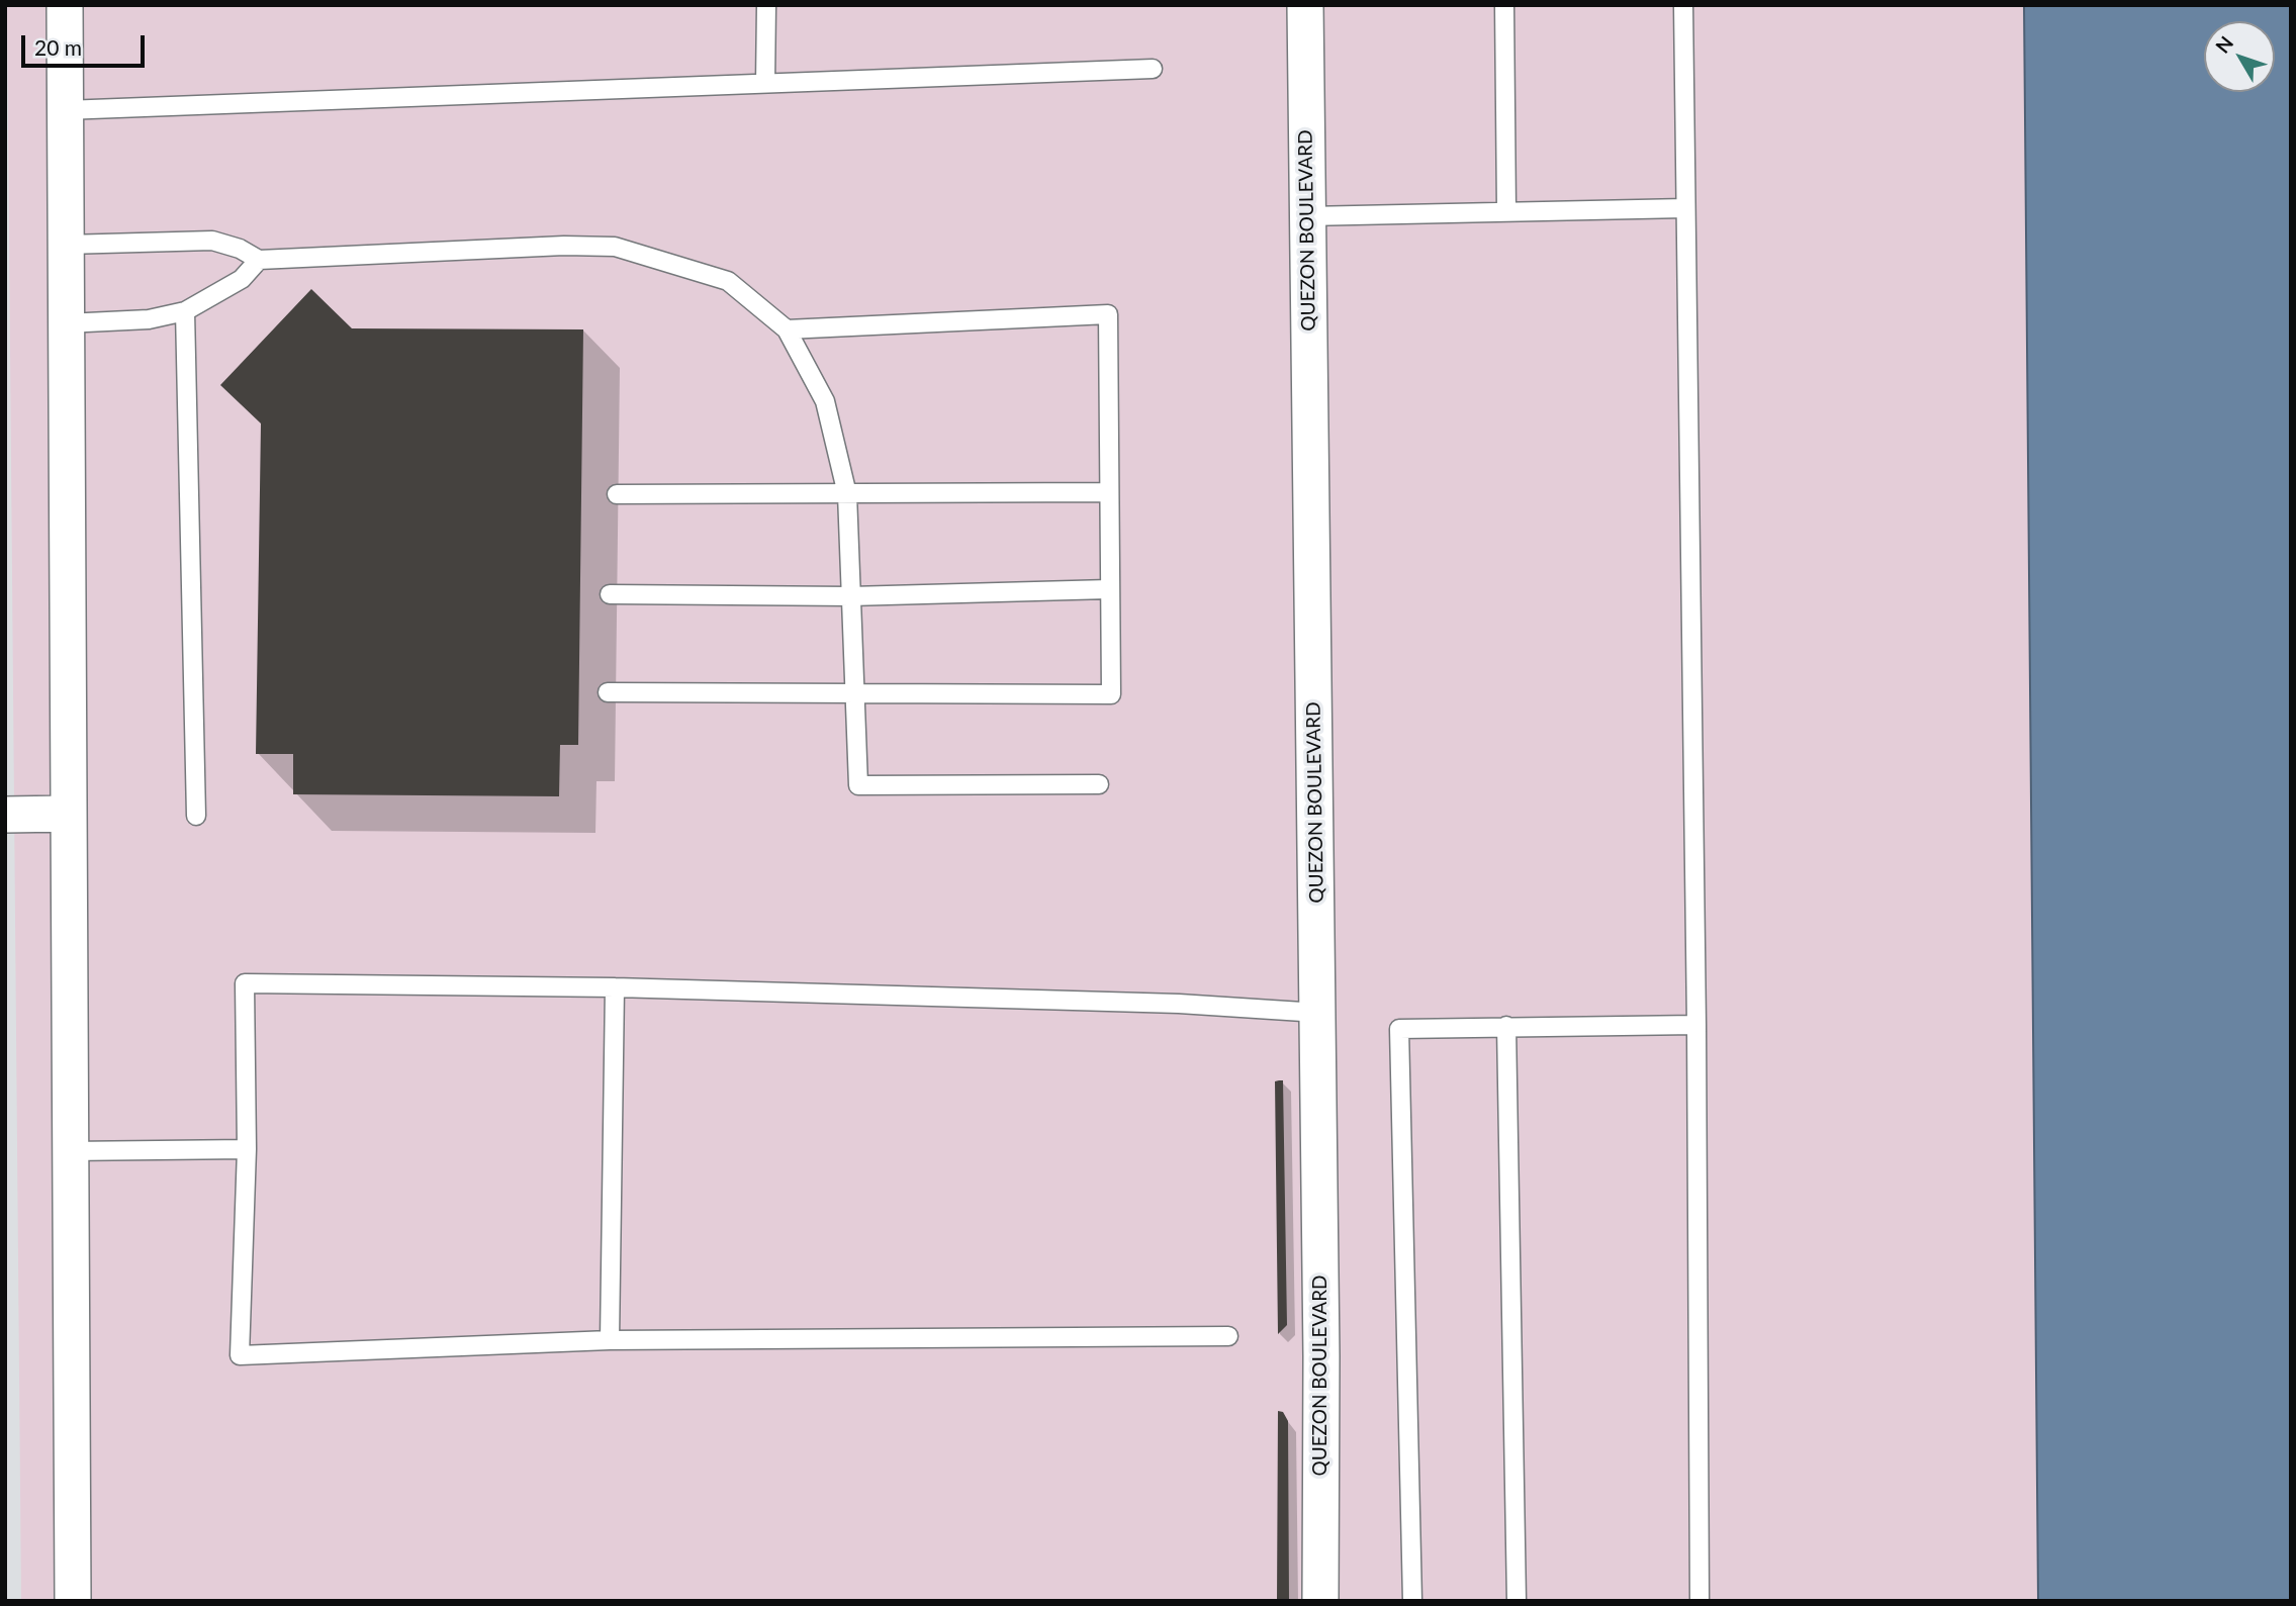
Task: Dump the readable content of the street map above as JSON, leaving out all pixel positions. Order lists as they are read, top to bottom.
{
  "streets": {
    "street": ["QUEZON BOULEVARD"]
  },
  "scale_bar": "20 m",
  "north": "top left"
}
